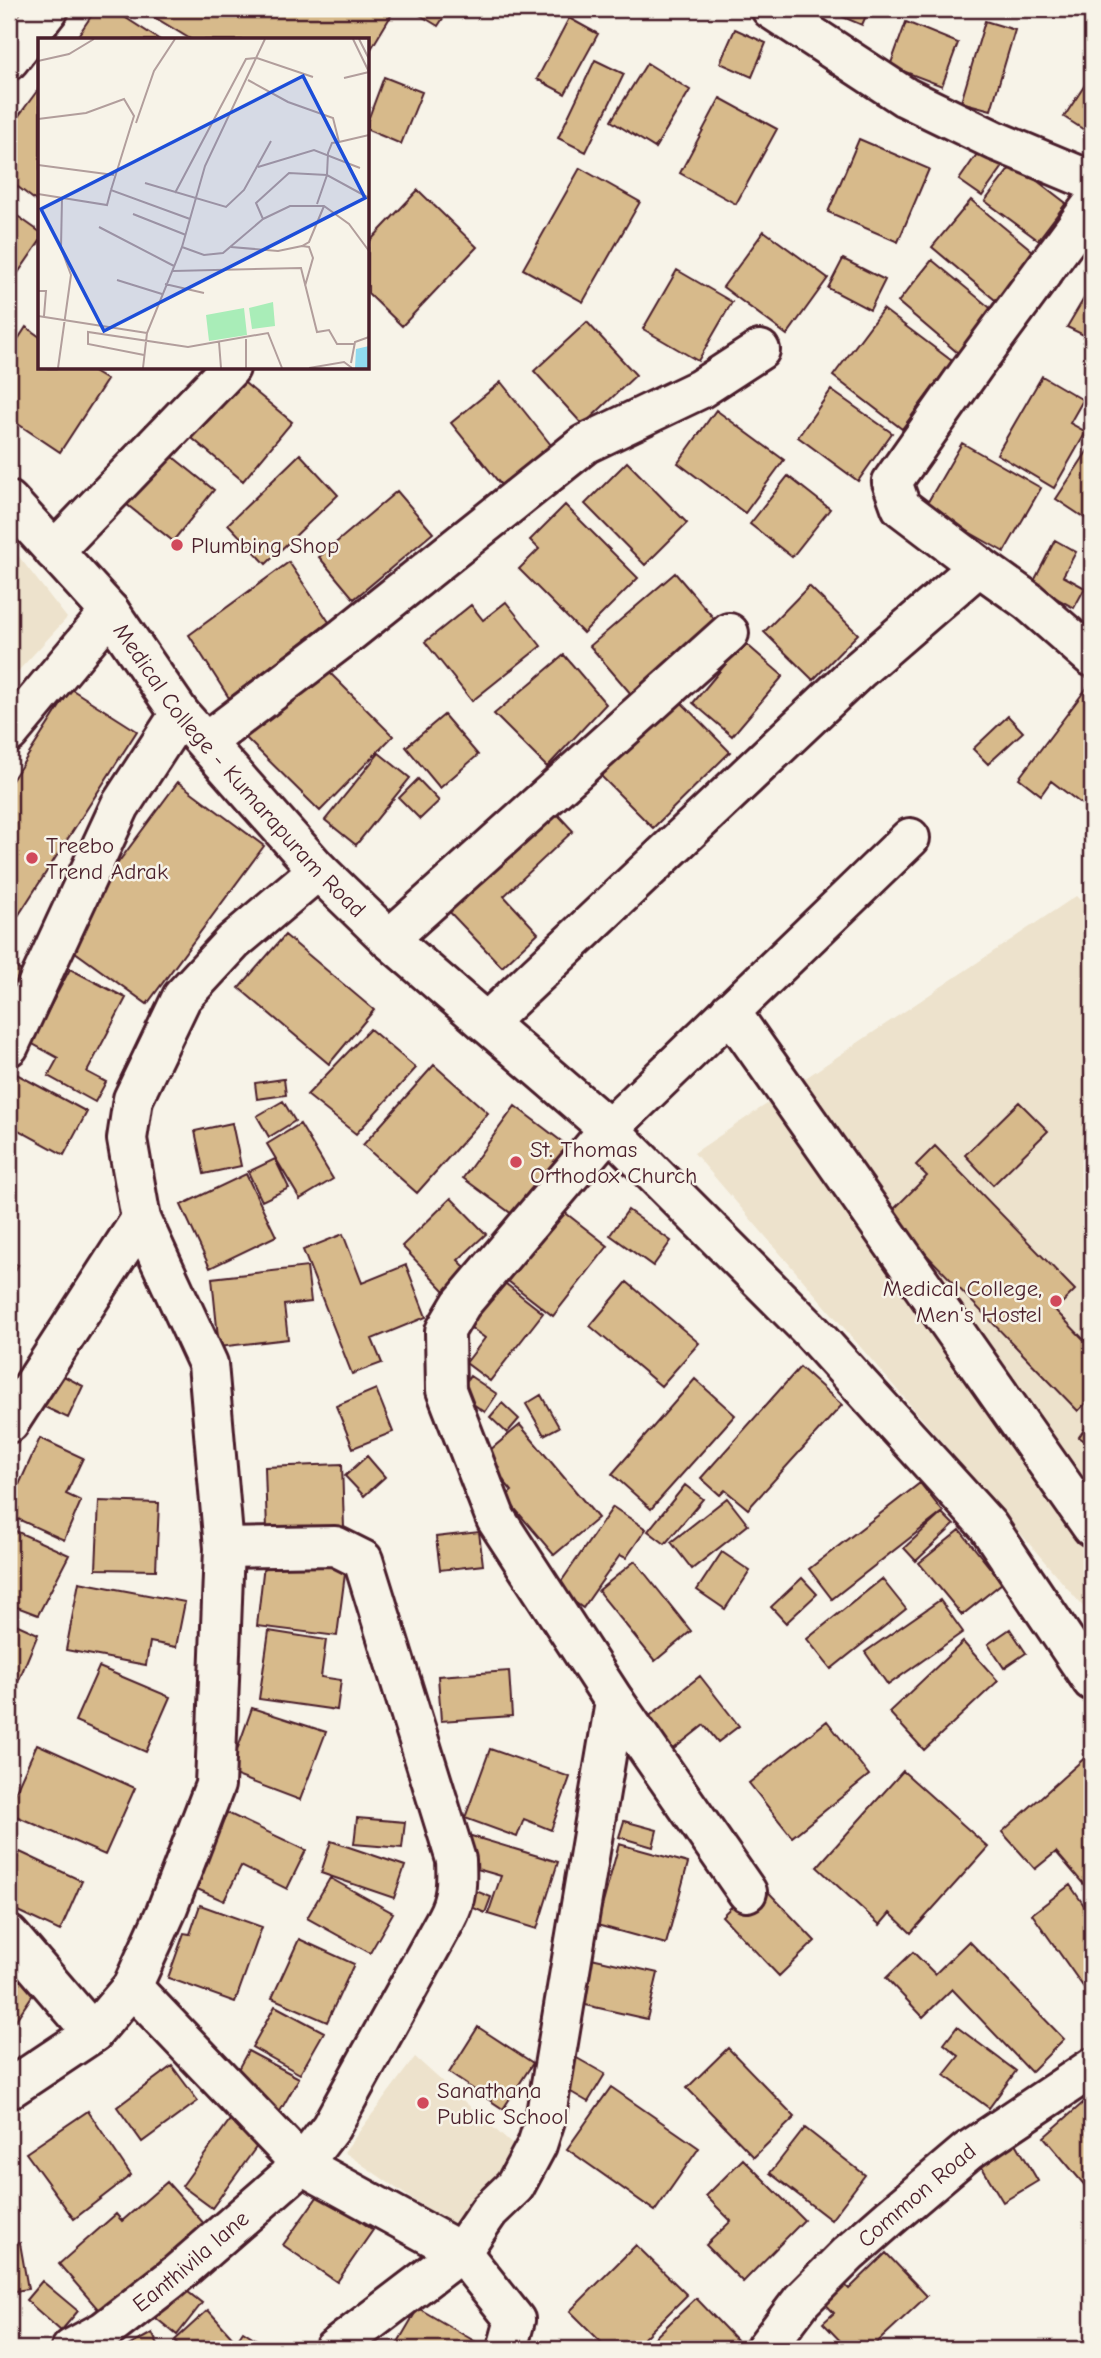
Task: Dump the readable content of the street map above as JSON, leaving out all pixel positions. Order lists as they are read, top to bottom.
{
  "streets": {
    "street": ["Medical College - Kumarapuram Road", "Common Road", "Eanthivila lane"]
  },
  "places": [
    "Plumbing Shop",
    "Treebo Trend Adrak",
    "St. Thomas Orthodox Church",
    "Medical College, Men's Hostel",
    "Sanathana Public School"
  ]
}
